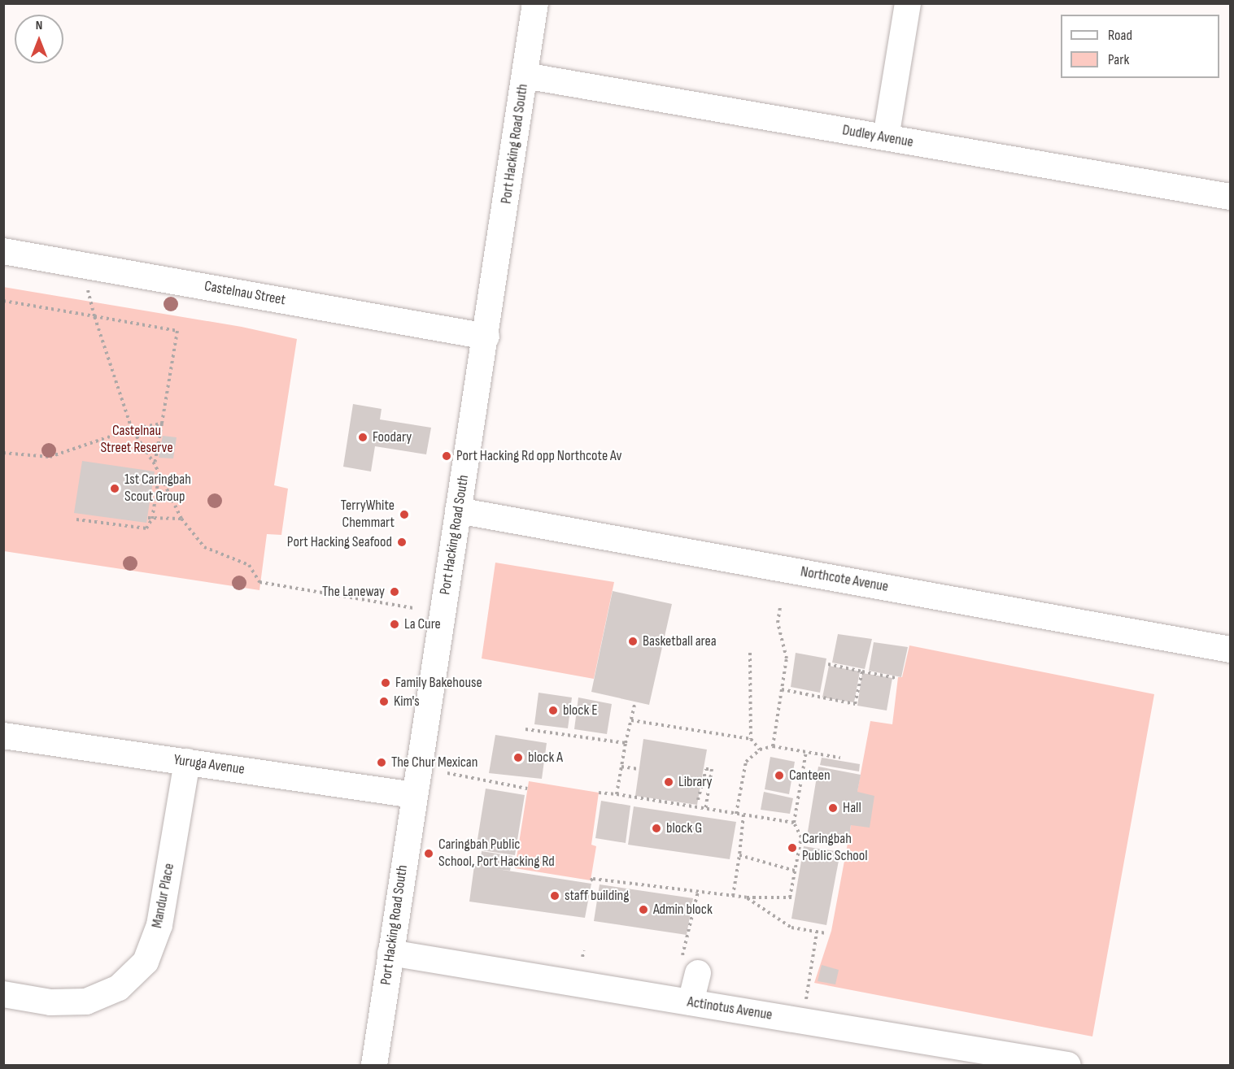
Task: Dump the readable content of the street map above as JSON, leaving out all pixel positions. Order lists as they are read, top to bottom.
{
  "streets": {
    "street": [
      "Dudley Avenue",
      "Port Hacking Road South",
      "Castelnau Street",
      "Northcote Avenue",
      "Yuruga Avenue",
      "Mandur Place",
      "Actinotus Avenue"
    ]
  },
  "crossings": [
    ["Dudley Avenue", "Port Hacking Road South"],
    ["Port Hacking Road South", "Castelnau Street"],
    ["Port Hacking Road South", "Northcote Avenue"],
    ["Port Hacking Road South", "Yuruga Avenue"],
    ["Port Hacking Road South", "Actinotus Avenue"],
    ["Yuruga Avenue", "Mandur Place"]
  ],
  "parks": ["Castelnau Street Reserve"],
  "places": [
    "Foodary",
    "Port Hacking Rd opp Northcote Av",
    "1st Caringbah Scout Group",
    "TerryWhite Chemmart",
    "Port Hacking Seafood",
    "The Laneway",
    "La Cure",
    "Basketball area",
    "Family Bakehouse",
    "Kim's",
    "block E",
    "block A",
    "The Chur Mexican",
    "Canteen",
    "Library",
    "Hall",
    "block G",
    "Caringbah Public School",
    "Caringbah Public School, Port Hacking Rd",
    "staff building",
    "Admin block"
  ],
  "legend": ["Road", "Park"],
  "north": "top"
}
